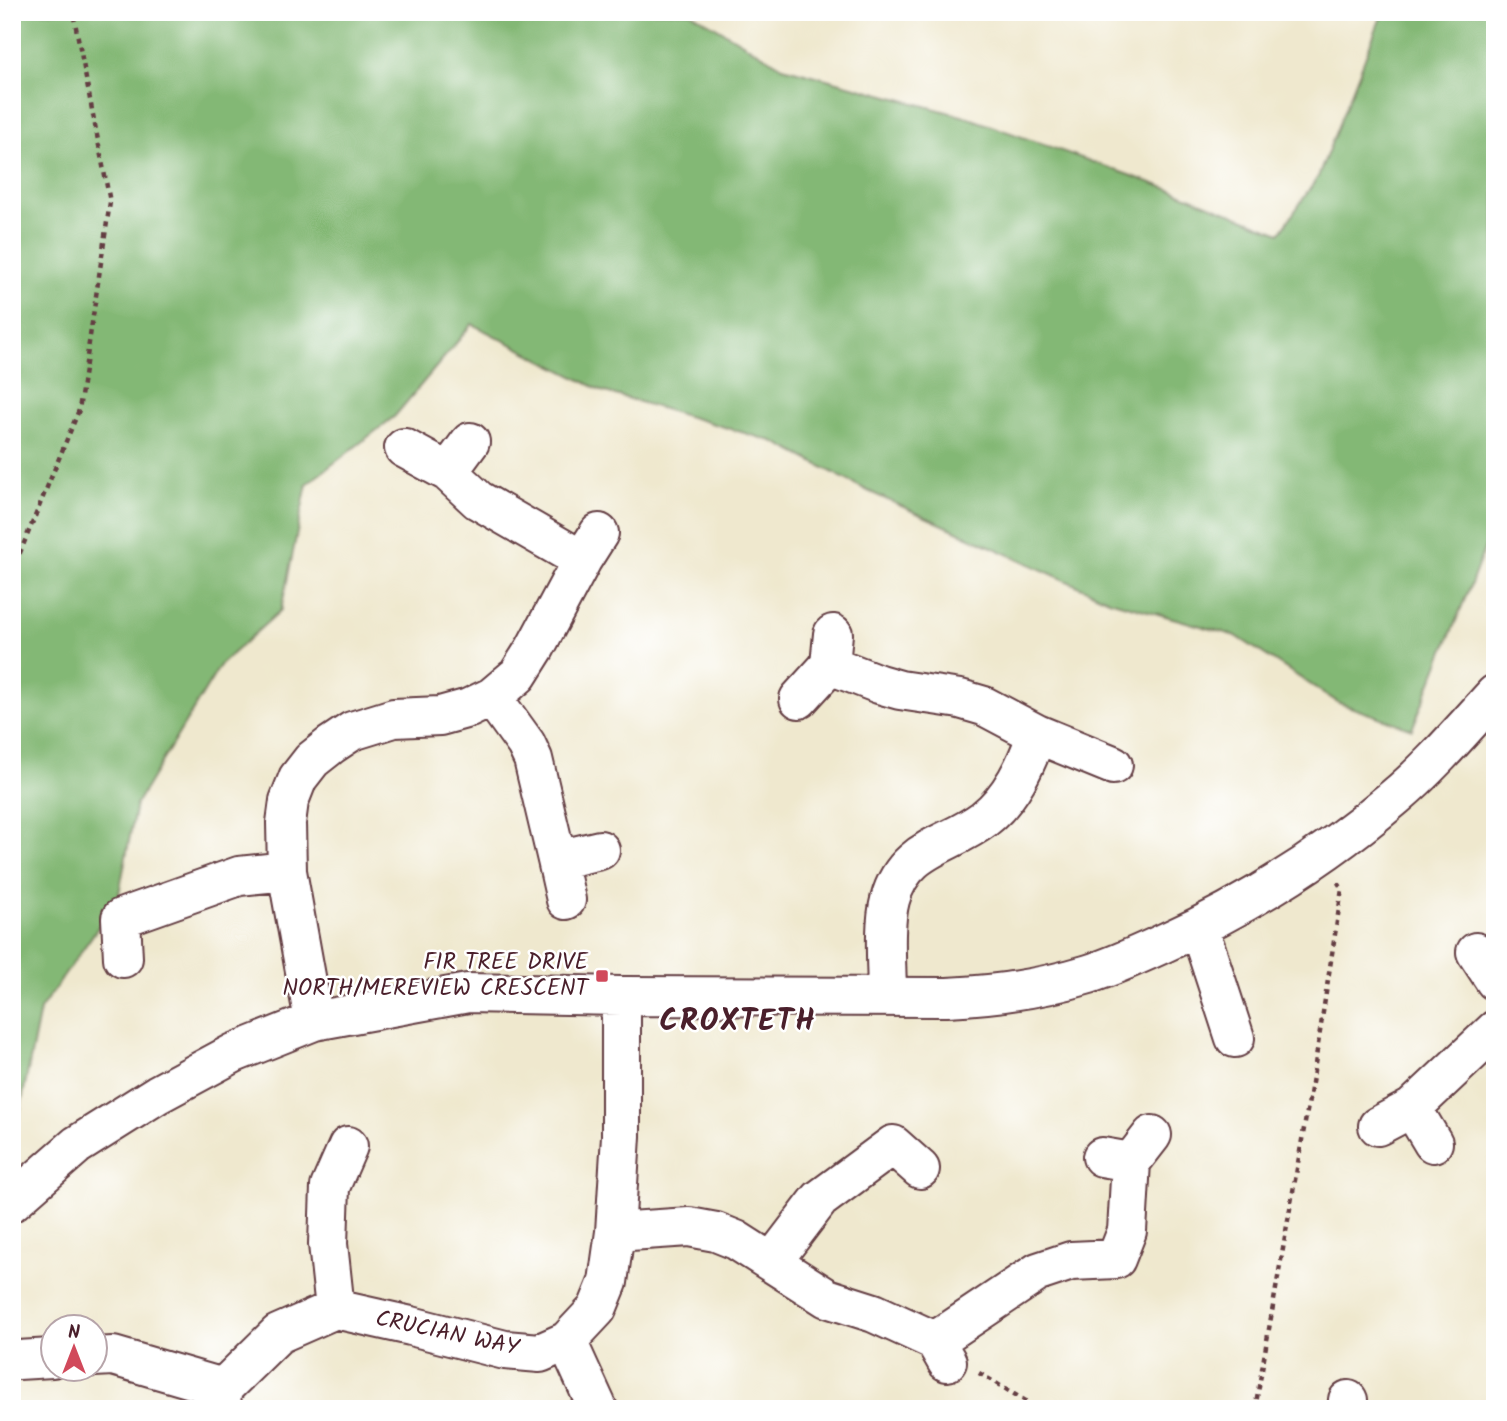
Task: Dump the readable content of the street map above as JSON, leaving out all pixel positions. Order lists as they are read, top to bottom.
{
  "streets": {
    "street": ["CRUCIAN WAY"]
  },
  "districts": ["CROXTETH"],
  "places": {
    "transit": ["FIR TREE DRIVE NORTH/MEREVIEW CRESCENT"]
  },
  "north": "top"
}
